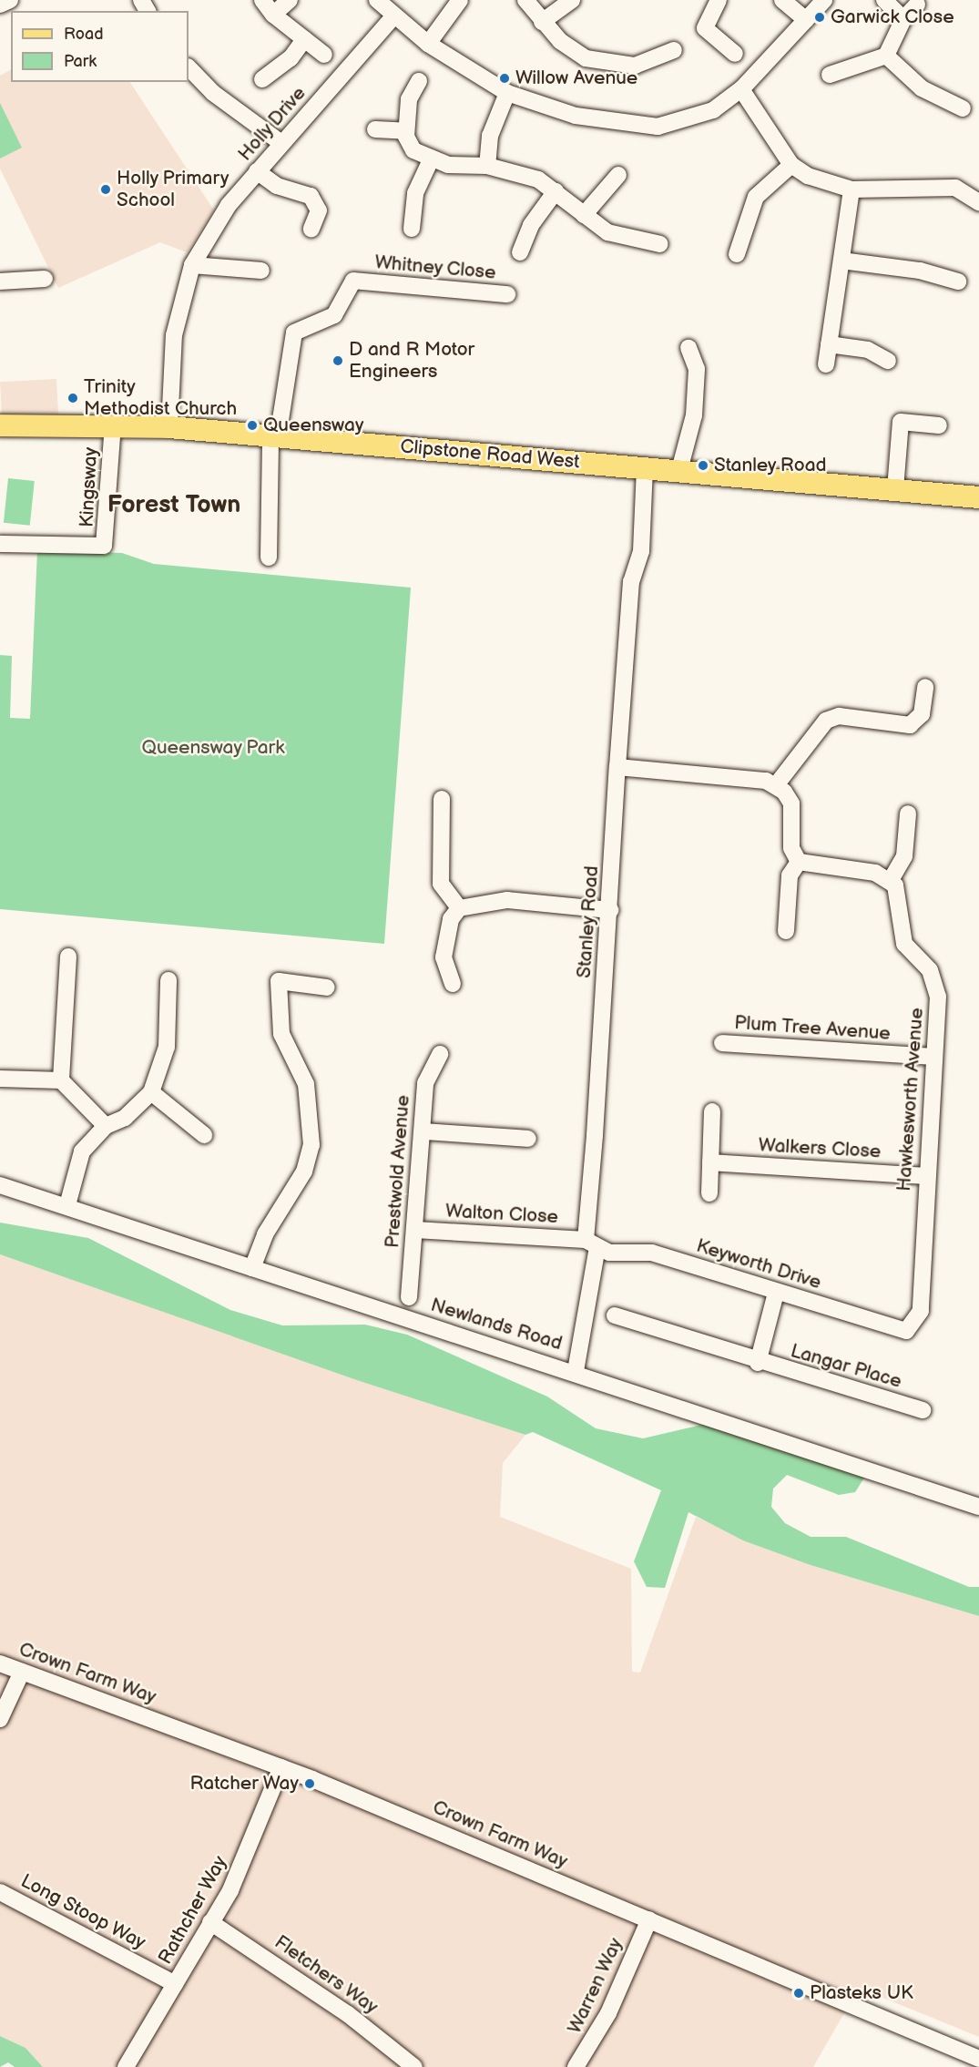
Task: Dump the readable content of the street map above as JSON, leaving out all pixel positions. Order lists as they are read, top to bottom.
{
  "streets": {
    "main road": ["Clipstone Road West"],
    "street": [
      "Holly Drive",
      "Whitney Close",
      "Kingsway",
      "Stanley Road",
      "Plum Tree Avenue",
      "Hawkesworth Avenue",
      "Walkers Close",
      "Prestwold Avenue",
      "Walton Close",
      "Keyworth Drive",
      "Newlands Road",
      "Langar Place",
      "Crown Farm Way",
      "Rathcher Way",
      "Long Stoop Way",
      "Fletchers Way",
      "Warren Way"
    ]
  },
  "crossings": [
    ["Holly Drive", "Clipstone Road West"],
    ["Whitney Close", "Clipstone Road West"],
    ["Clipstone Road West", "Kingsway"],
    ["Clipstone Road West", "Stanley Road"],
    ["Stanley Road", "Walton Close"],
    ["Stanley Road", "Keyworth Drive"],
    ["Stanley Road", "Newlands Road"],
    ["Plum Tree Avenue", "Hawkesworth Avenue"],
    ["Hawkesworth Avenue", "Walkers Close"],
    ["Hawkesworth Avenue", "Keyworth Drive"],
    ["Prestwold Avenue", "Walton Close"],
    ["Walton Close", "Keyworth Drive"],
    ["Crown Farm Way", "Rathcher Way"],
    ["Crown Farm Way", "Warren Way"],
    ["Rathcher Way", "Long Stoop Way"],
    ["Rathcher Way", "Fletchers Way"]
  ],
  "districts": ["Forest Town"],
  "parks": ["Queensway Park"],
  "places": [
    "Garwick Close",
    "Willow Avenue",
    "Holly Primary School",
    "D and R Motor Engineers",
    "Trinity Methodist Church",
    "Queensway",
    "Stanley Road",
    "Ratcher Way",
    "Plasteks UK"
  ],
  "legend": ["Road", "Park"]
}
